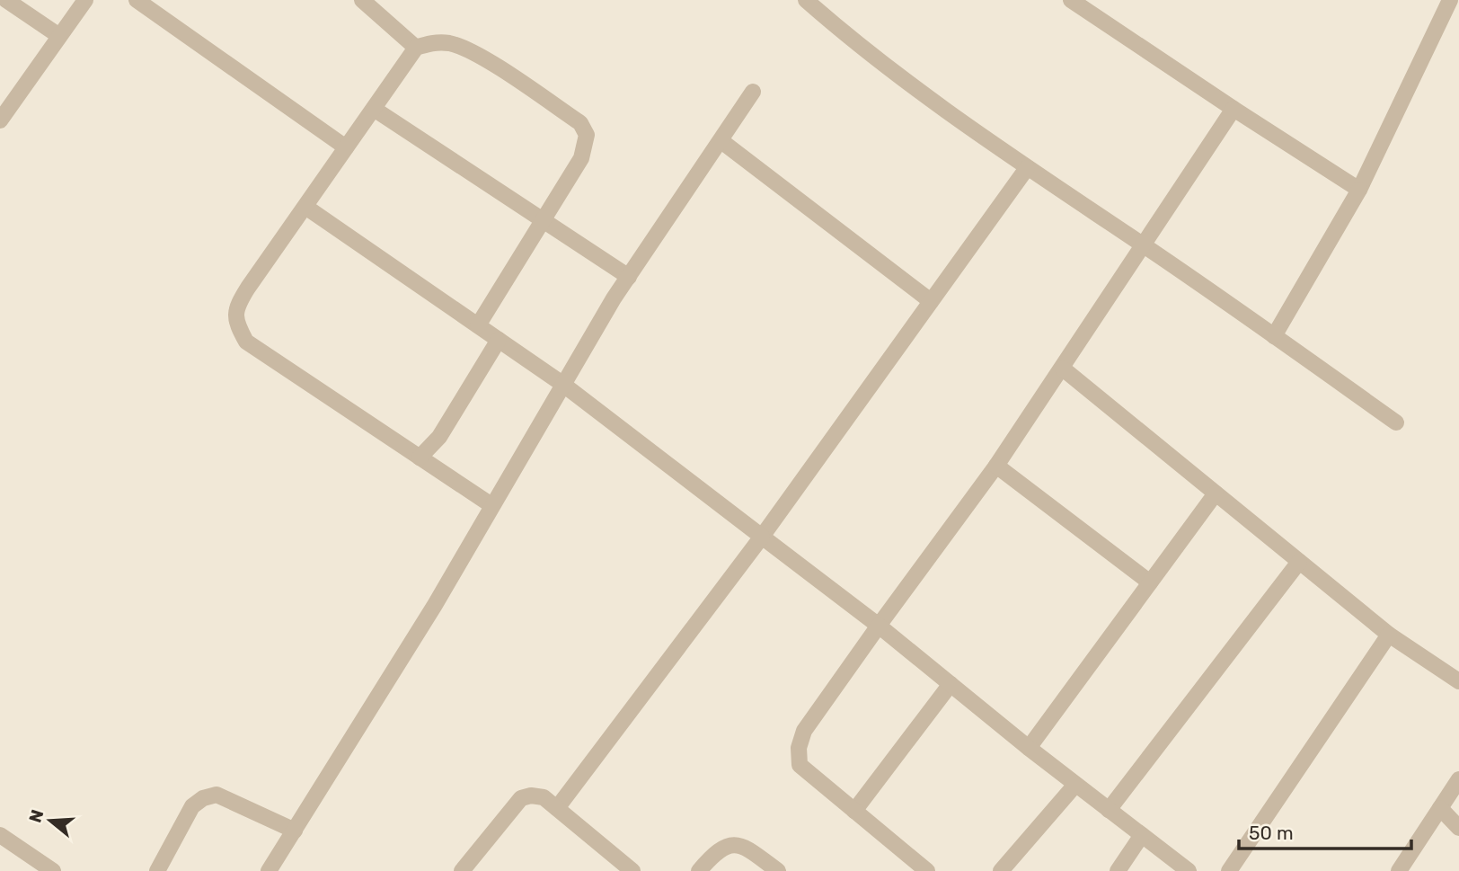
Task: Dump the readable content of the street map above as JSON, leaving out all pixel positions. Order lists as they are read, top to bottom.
{
  "scale_bar": "50 m",
  "north": "left"
}
